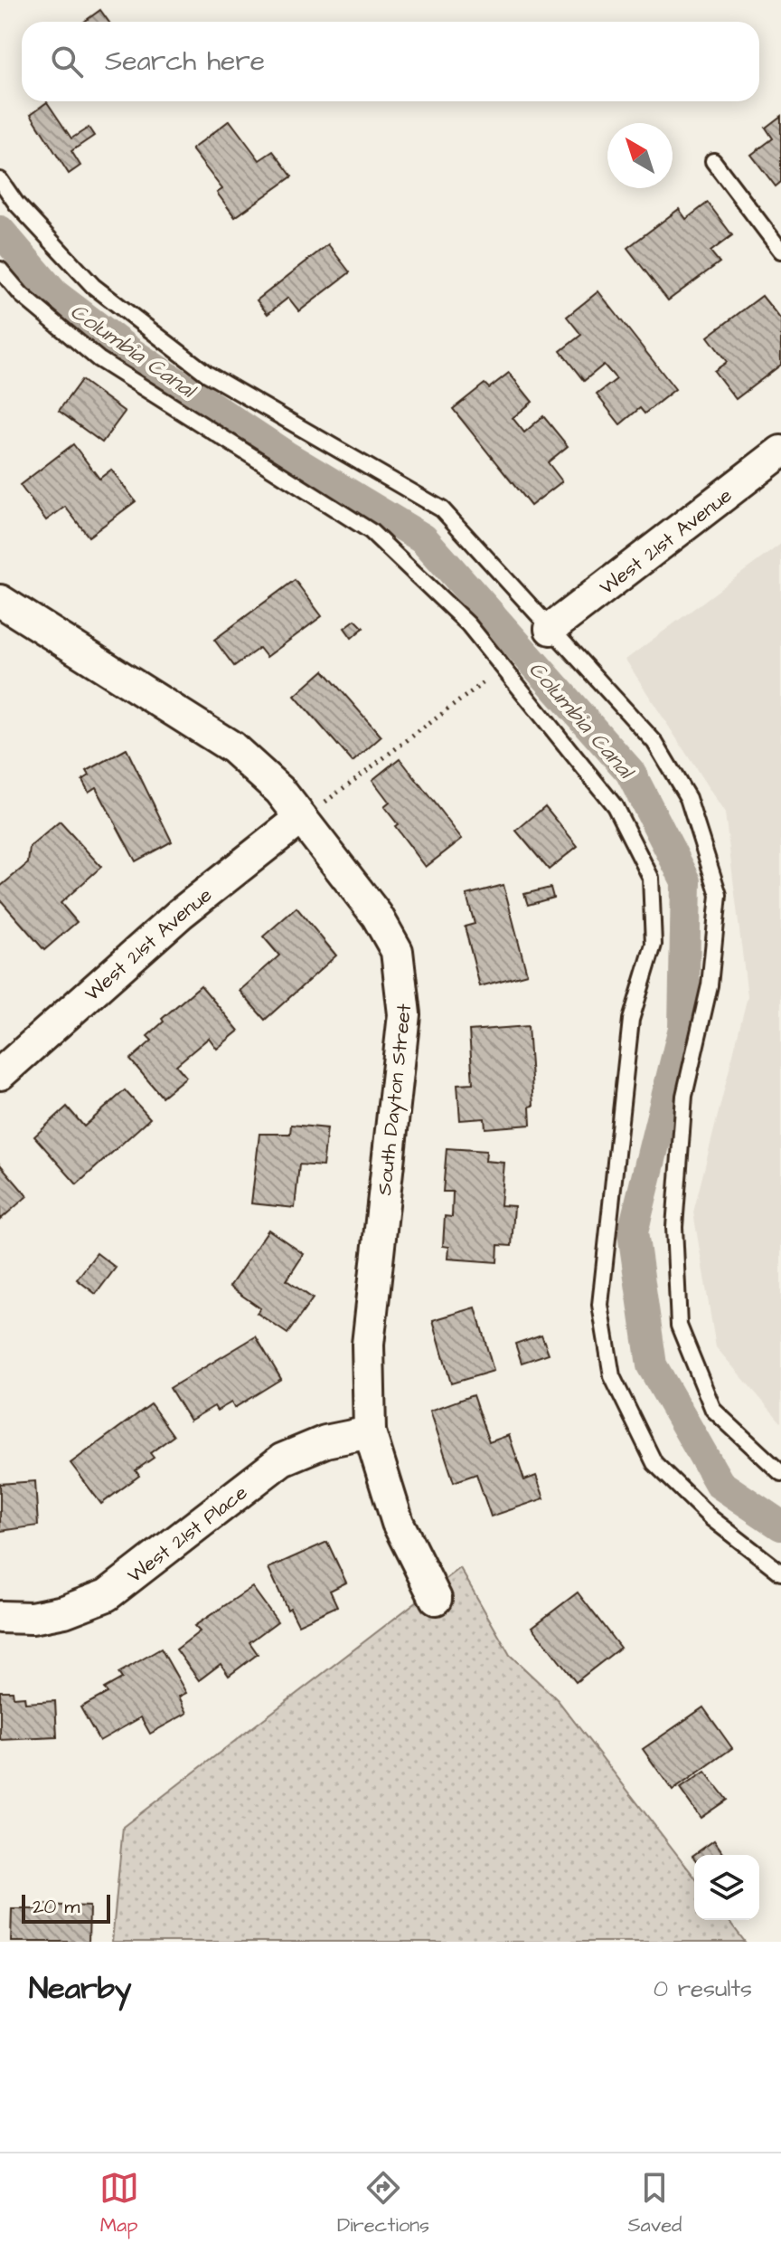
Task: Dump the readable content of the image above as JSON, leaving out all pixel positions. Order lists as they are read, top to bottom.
{
  "streets": {
    "street": ["West 21st Avenue", "South Dayton Street", "West 21st Place"]
  },
  "crossings": [
    ["West 21st Avenue", "South Dayton Street"],
    ["South Dayton Street", "West 21st Place"]
  ],
  "water": ["Columbia Canal"],
  "scale_bar": "20 m",
  "north": "top left",
  "page": {
    "search": "Search here",
    "scale": "20 m",
    "heading": ["Nearby", "0 results"],
    "nav": ["Map", "Directions", "Saved"]
  }
}
